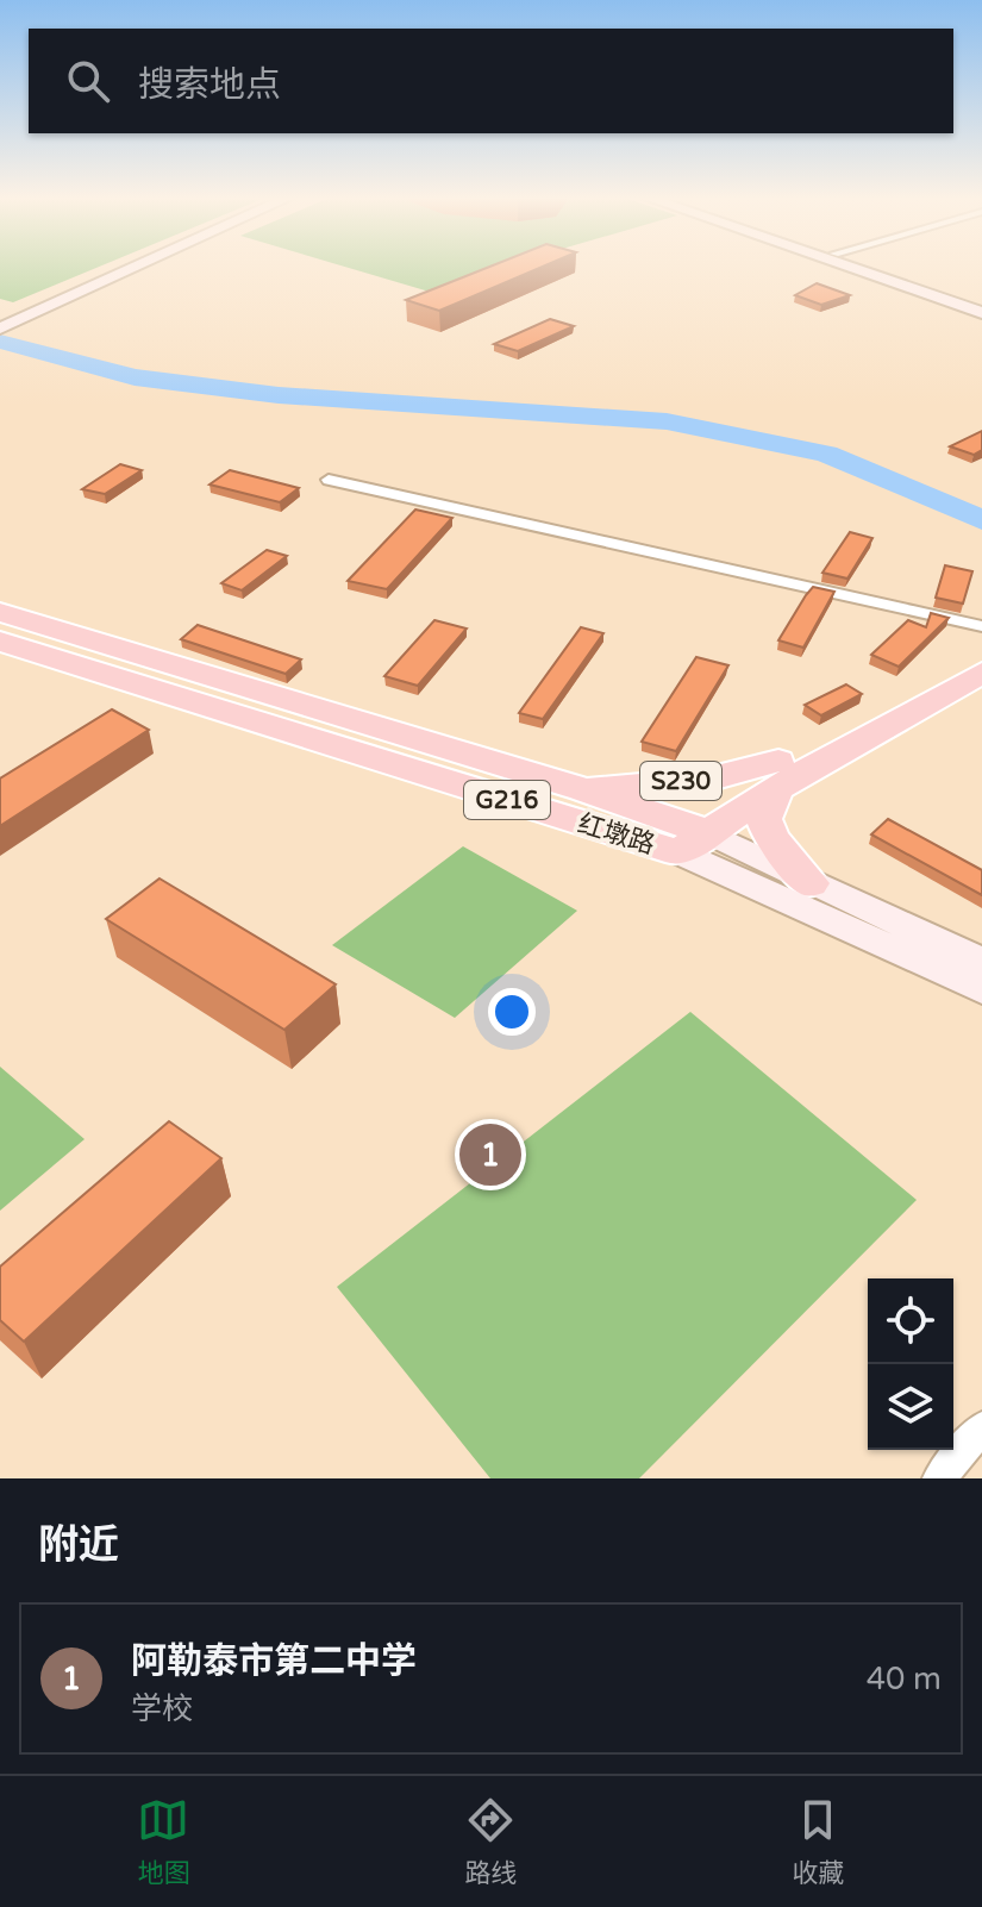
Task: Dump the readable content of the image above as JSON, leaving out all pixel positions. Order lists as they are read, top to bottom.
{
  "streets": {
    "highway": ["S230", "G216", "红墩路"]
  },
  "crossings": [
    ["S230", "G216"],
    ["S230", "红墩路"],
    ["G216", "红墩路"]
  ],
  "page": {
    "search": "搜索地点",
    "pins": "1",
    "heading": "附近",
    "list": [
      {
        "mark": "1",
        "name": "阿勒泰市第二中学",
        "note": "学校",
        "value": "40 m"
      }
    ],
    "nav": ["地图", "路线", "收藏"]
  }
}
